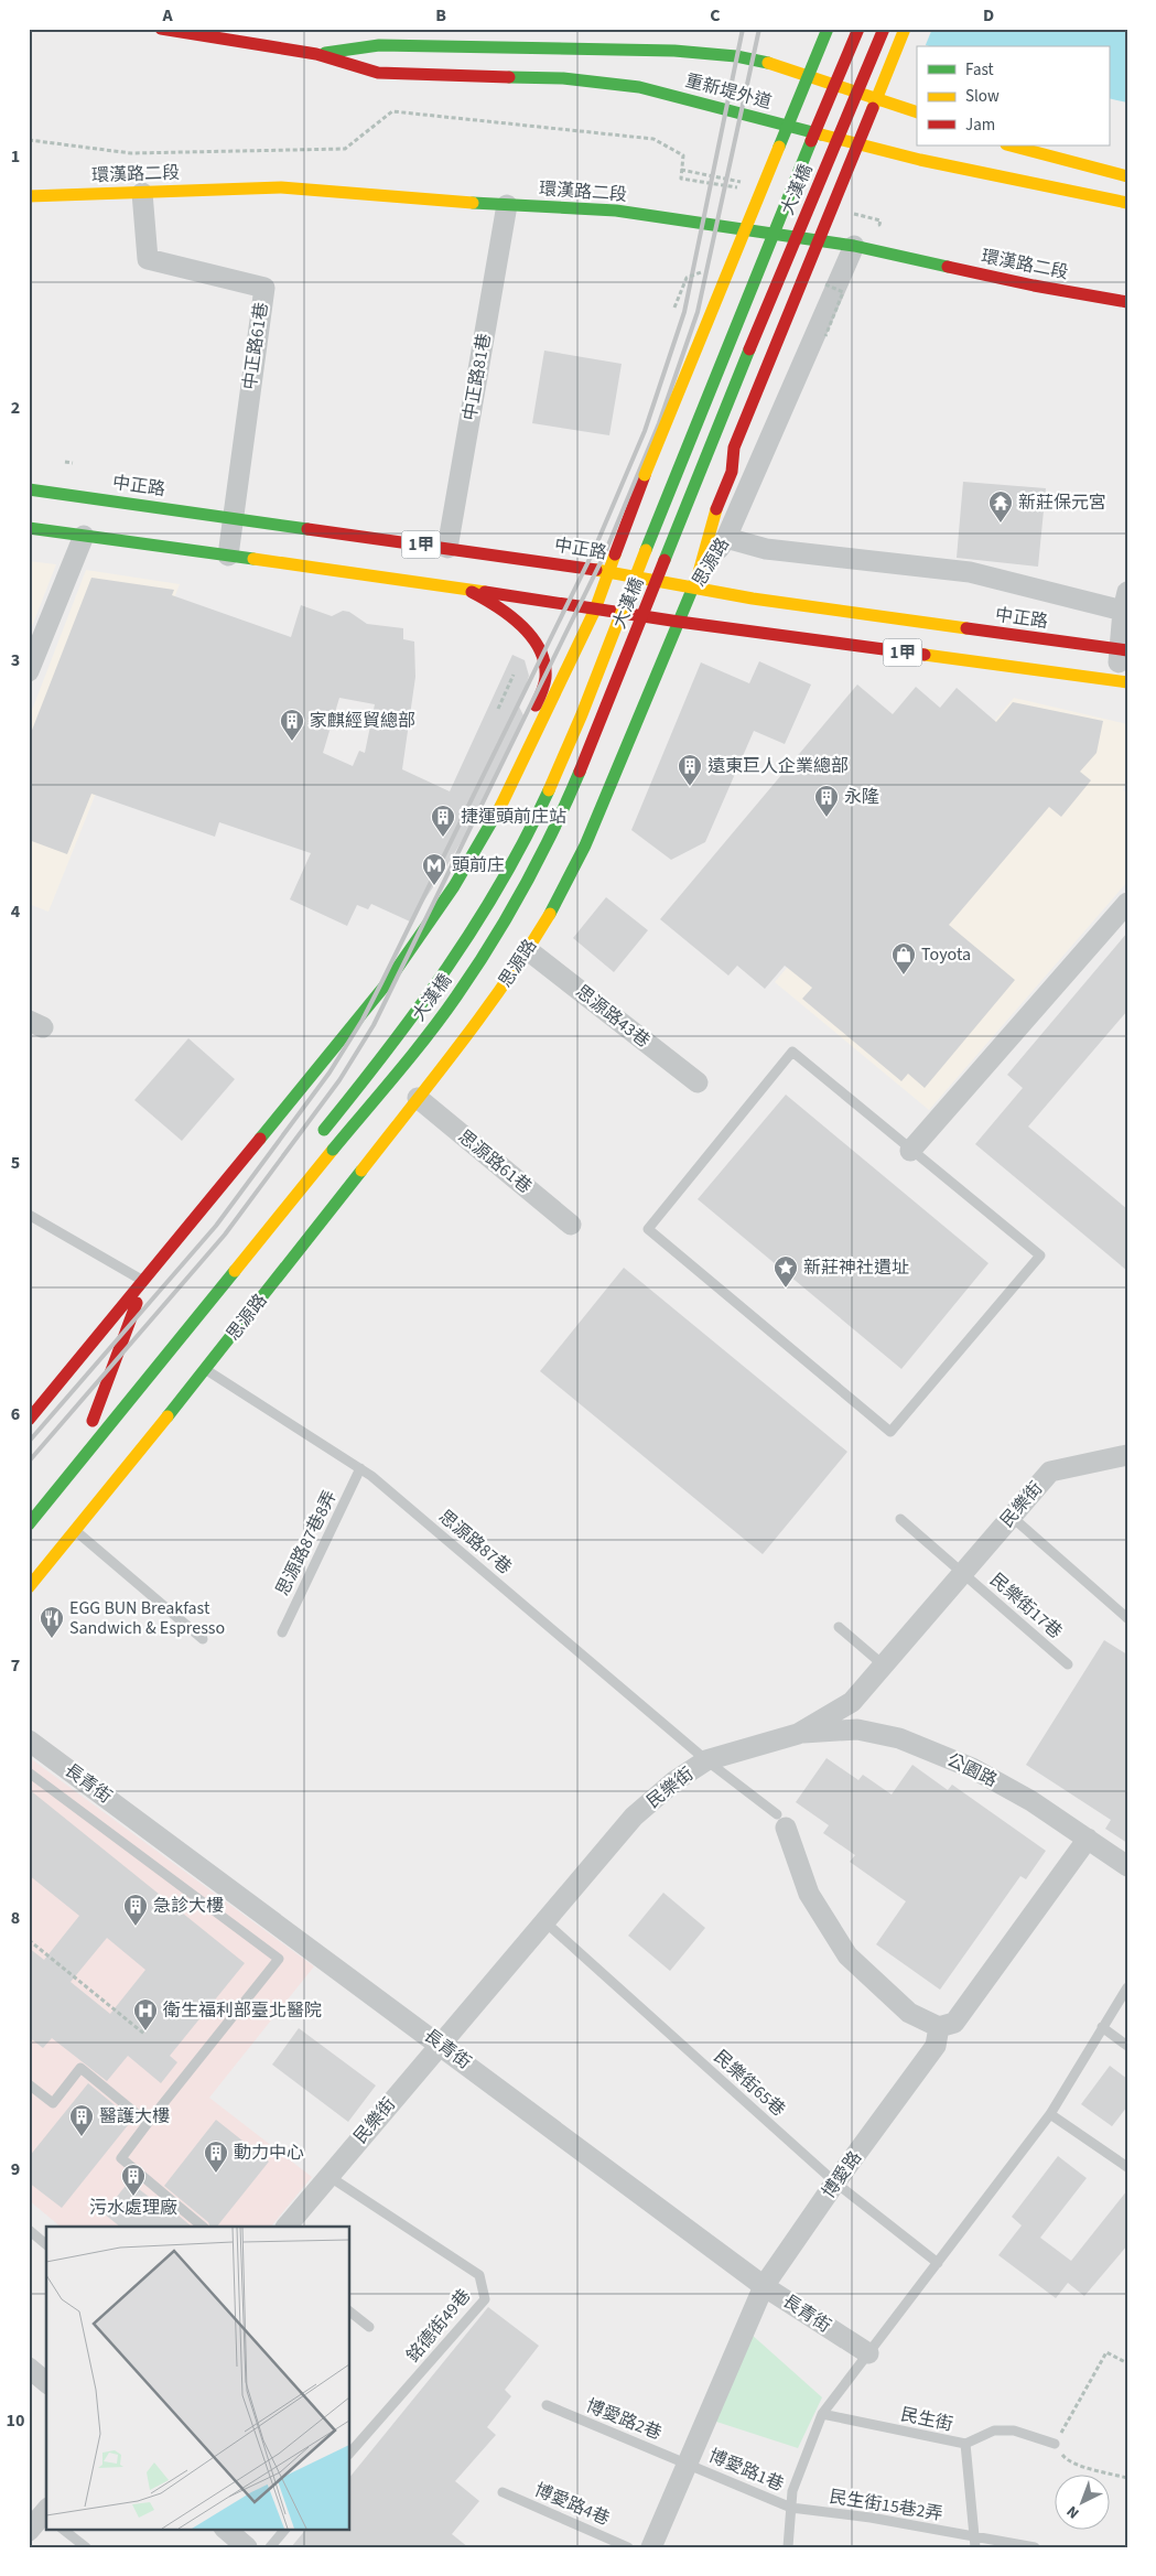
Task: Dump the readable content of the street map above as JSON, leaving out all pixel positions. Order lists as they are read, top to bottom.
{
  "streets": {
    "main road": [
      "重新堤外道",
      "環漢路二段",
      "大漢橋",
      "中正路",
      "1甲",
      "思源路"
    ],
    "street": [
      "中正路61巷",
      "中正路81巷",
      "思源路43巷",
      "思源路61巷",
      "民樂街",
      "公園路",
      "長青街",
      "博愛路"
    ],
    "lane": [
      "思源路87巷",
      "思源路87巷8弄",
      "民樂街17巷",
      "民樂街65巷",
      "銘德街49巷",
      "博愛路2巷",
      "民生街",
      "博愛路1巷",
      "博愛路4巷",
      "民生街15巷2弄"
    ]
  },
  "crossings": [
    ["環漢路二段", "中正路61巷"],
    ["環漢路二段", "中正路81巷"],
    ["環漢路二段", "思源路"],
    ["大漢橋", "思源路"],
    ["中正路61巷", "中正路"],
    ["中正路61巷", "1甲"],
    ["中正路81巷", "中正路"],
    ["中正路", "思源路"],
    ["1甲", "思源路"],
    ["思源路", "思源路43巷"],
    ["思源路", "思源路61巷"],
    ["思源路", "思源路87巷"],
    ["民樂街", "思源路87巷"],
    ["民樂街", "民樂街17巷"],
    ["民樂街", "公園路"],
    ["民樂街", "長青街"],
    ["民樂街", "民樂街65巷"],
    ["民樂街", "銘德街49巷"],
    ["思源路87巷", "思源路87巷8弄"],
    ["長青街", "博愛路"],
    ["民樂街65巷", "博愛路"],
    ["博愛路", "博愛路2巷"],
    ["博愛路", "博愛路1巷"],
    ["博愛路2巷", "博愛路1巷"],
    ["博愛路1巷", "民生街15巷2弄"]
  ],
  "places": {
    "temple": ["新莊保元宮"],
    "building": [
      "家麒經貿總部",
      "遠東巨人企業總部",
      "永隆",
      "捷運頭前庄站",
      "急診大樓",
      "醫護大樓",
      "動力中心",
      "污水處理廠"
    ],
    "metro station": ["頭前庄"],
    "shop": ["Toyota"],
    "place": ["新莊神社遺址"],
    "restaurant": ["EGG BUN Breakfast Sandwich & Espresso"],
    "hospital": ["衛生福利部臺北醫院"]
  },
  "legend": ["Fast", "Slow", "Jam"],
  "north": "bottom left",
  "grid": {
    "columns": [
      "A",
      "B",
      "C",
      "D"
    ],
    "rows": [
      "1",
      "2",
      "3",
      "4",
      "5",
      "6",
      "7",
      "8",
      "9",
      "10"
    ]
  }
}
